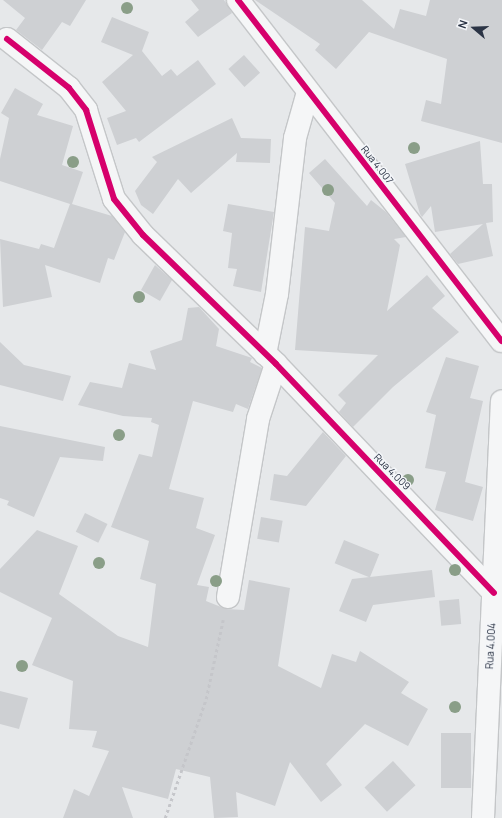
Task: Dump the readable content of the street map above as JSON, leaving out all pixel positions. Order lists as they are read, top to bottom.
{
  "streets": {
    "street": ["Rua 4.007", "Rua 4.009", "Rua 4.004"]
  },
  "crossings": [
    ["Rua 4.009", "Rua 4.004"]
  ],
  "north": "left"
}
